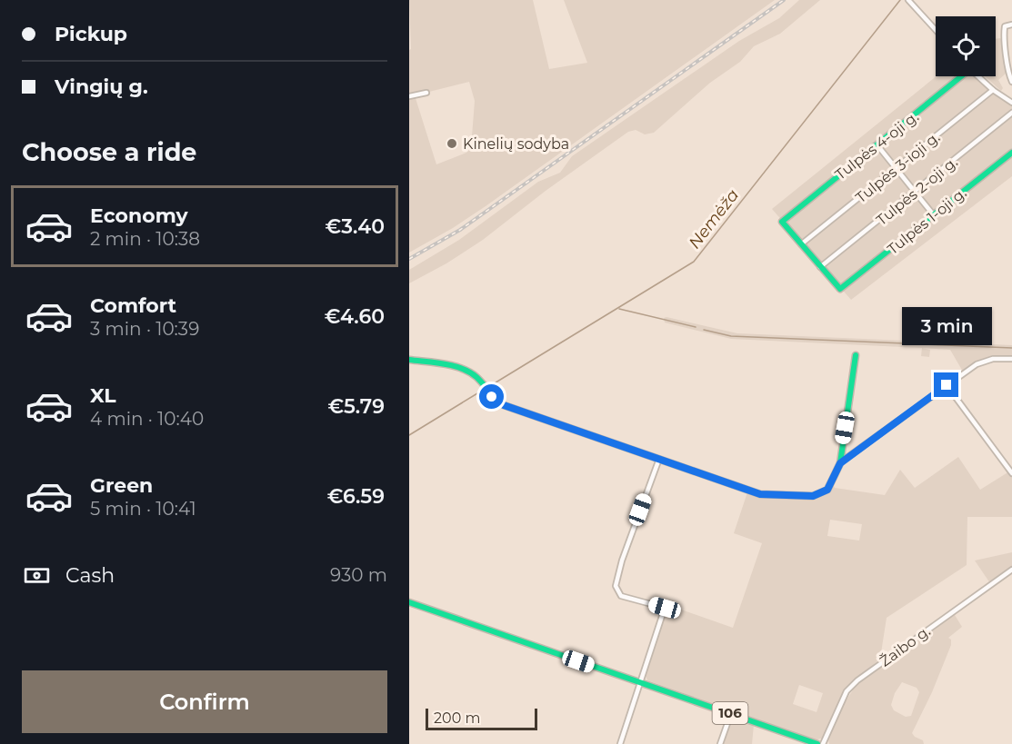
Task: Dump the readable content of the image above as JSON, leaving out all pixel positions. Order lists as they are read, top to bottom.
{
  "streets": {
    "street": [
      "Tulpės 4-oji g.",
      "Tulpės 3-ioji g.",
      "Tulpės 2-oji g.",
      "Tulpės 1-oji g.",
      "Žaibo g.",
      "106"
    ]
  },
  "crossings": [
    ["Tulpės 4-oji g.", "Tulpės 3-ioji g."],
    ["Tulpės 2-oji g.", "Tulpės 1-oji g."]
  ],
  "water": ["Nemėža"],
  "places": ["Kinelių sodyba"],
  "scale_bar": "200 m",
  "page": {
    "banner": ["Pickup", "Vingių g."],
    "heading": "Choose a ride",
    "list": [
      {
        "name": "Economy",
        "note": "2 min · 10:38",
        "value": "€3.40"
      },
      {
        "name": "Comfort",
        "note": "3 min · 10:39",
        "value": "€4.60"
      },
      {
        "name": "XL",
        "note": "4 min · 10:40",
        "value": "€5.79"
      },
      {
        "name": "Green",
        "note": "5 min · 10:41",
        "value": "€6.59"
      }
    ],
    "bubble": "3 min",
    "pay": ["Cash", "930 m"],
    "buttons": "Confirm",
    "scale": "200 m"
  }
}
